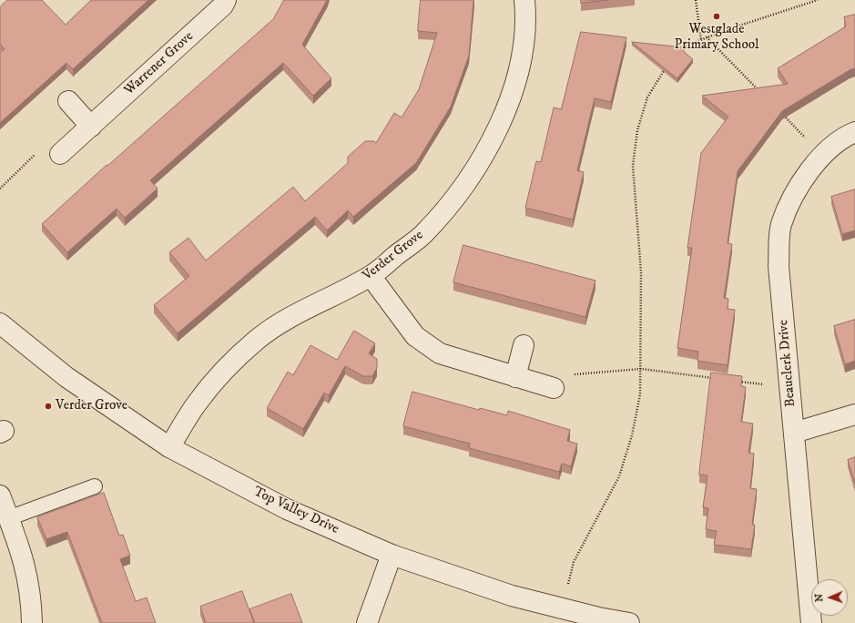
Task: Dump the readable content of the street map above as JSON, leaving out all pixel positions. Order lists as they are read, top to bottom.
{
  "streets": {
    "street": [
      "Warrener Grove",
      "Verder Grove",
      "Beauclerk Drive",
      "Top Valley Drive"
    ]
  },
  "crossings": [
    ["Verder Grove", "Top Valley Drive"]
  ],
  "places": ["Westglade Primary School", "Verder Grove"],
  "north": "left"
}
